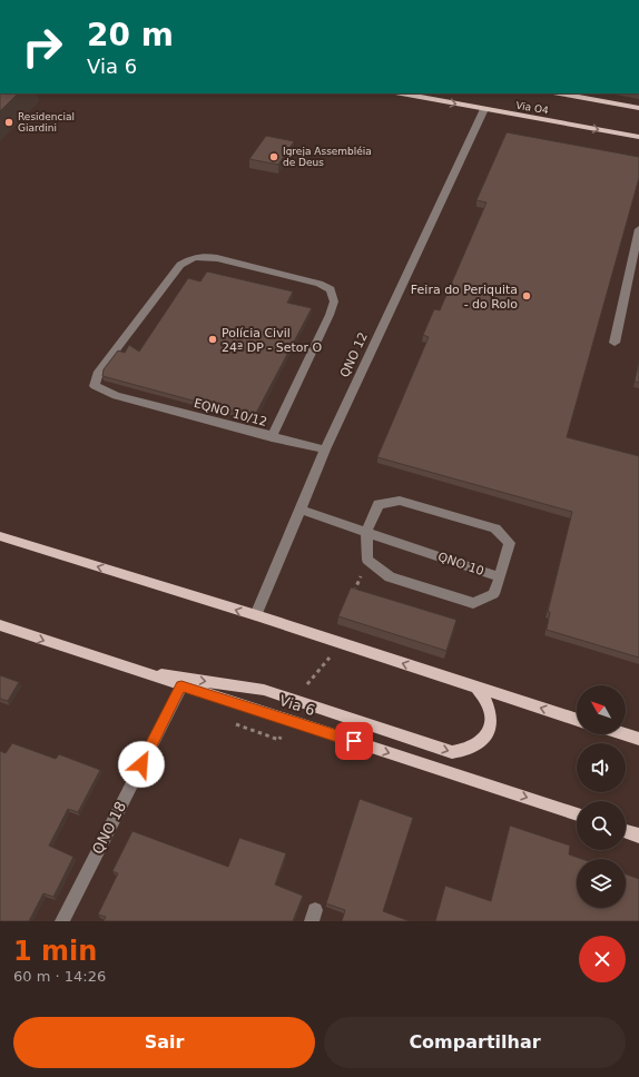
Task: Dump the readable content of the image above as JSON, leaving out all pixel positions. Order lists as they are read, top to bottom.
{
  "streets": {
    "main road": ["Via O4", "Via 6"],
    "street": [
      "QNO 12",
      "EQNO 10/12",
      "QNO 10",
      "QNO 18"
    ]
  },
  "crossings": [
    ["Via O4", "QNO 12"],
    ["QNO 12", "QNO 10"],
    ["Via 6", "QNO 18"]
  ],
  "places": [
    "Residencial Giardini",
    "Igreja Assembléia de Deus",
    "Feira do Periquita - do Rolo",
    "Polícia Civil 24ª DP - Setor O"
  ],
  "north": "top left",
  "page": {
    "turn": ["20 m", "Via 6"],
    "heading": ["1 min", "60 m · 14:26"],
    "buttons": ["Sair", "Compartilhar"]
  }
}
